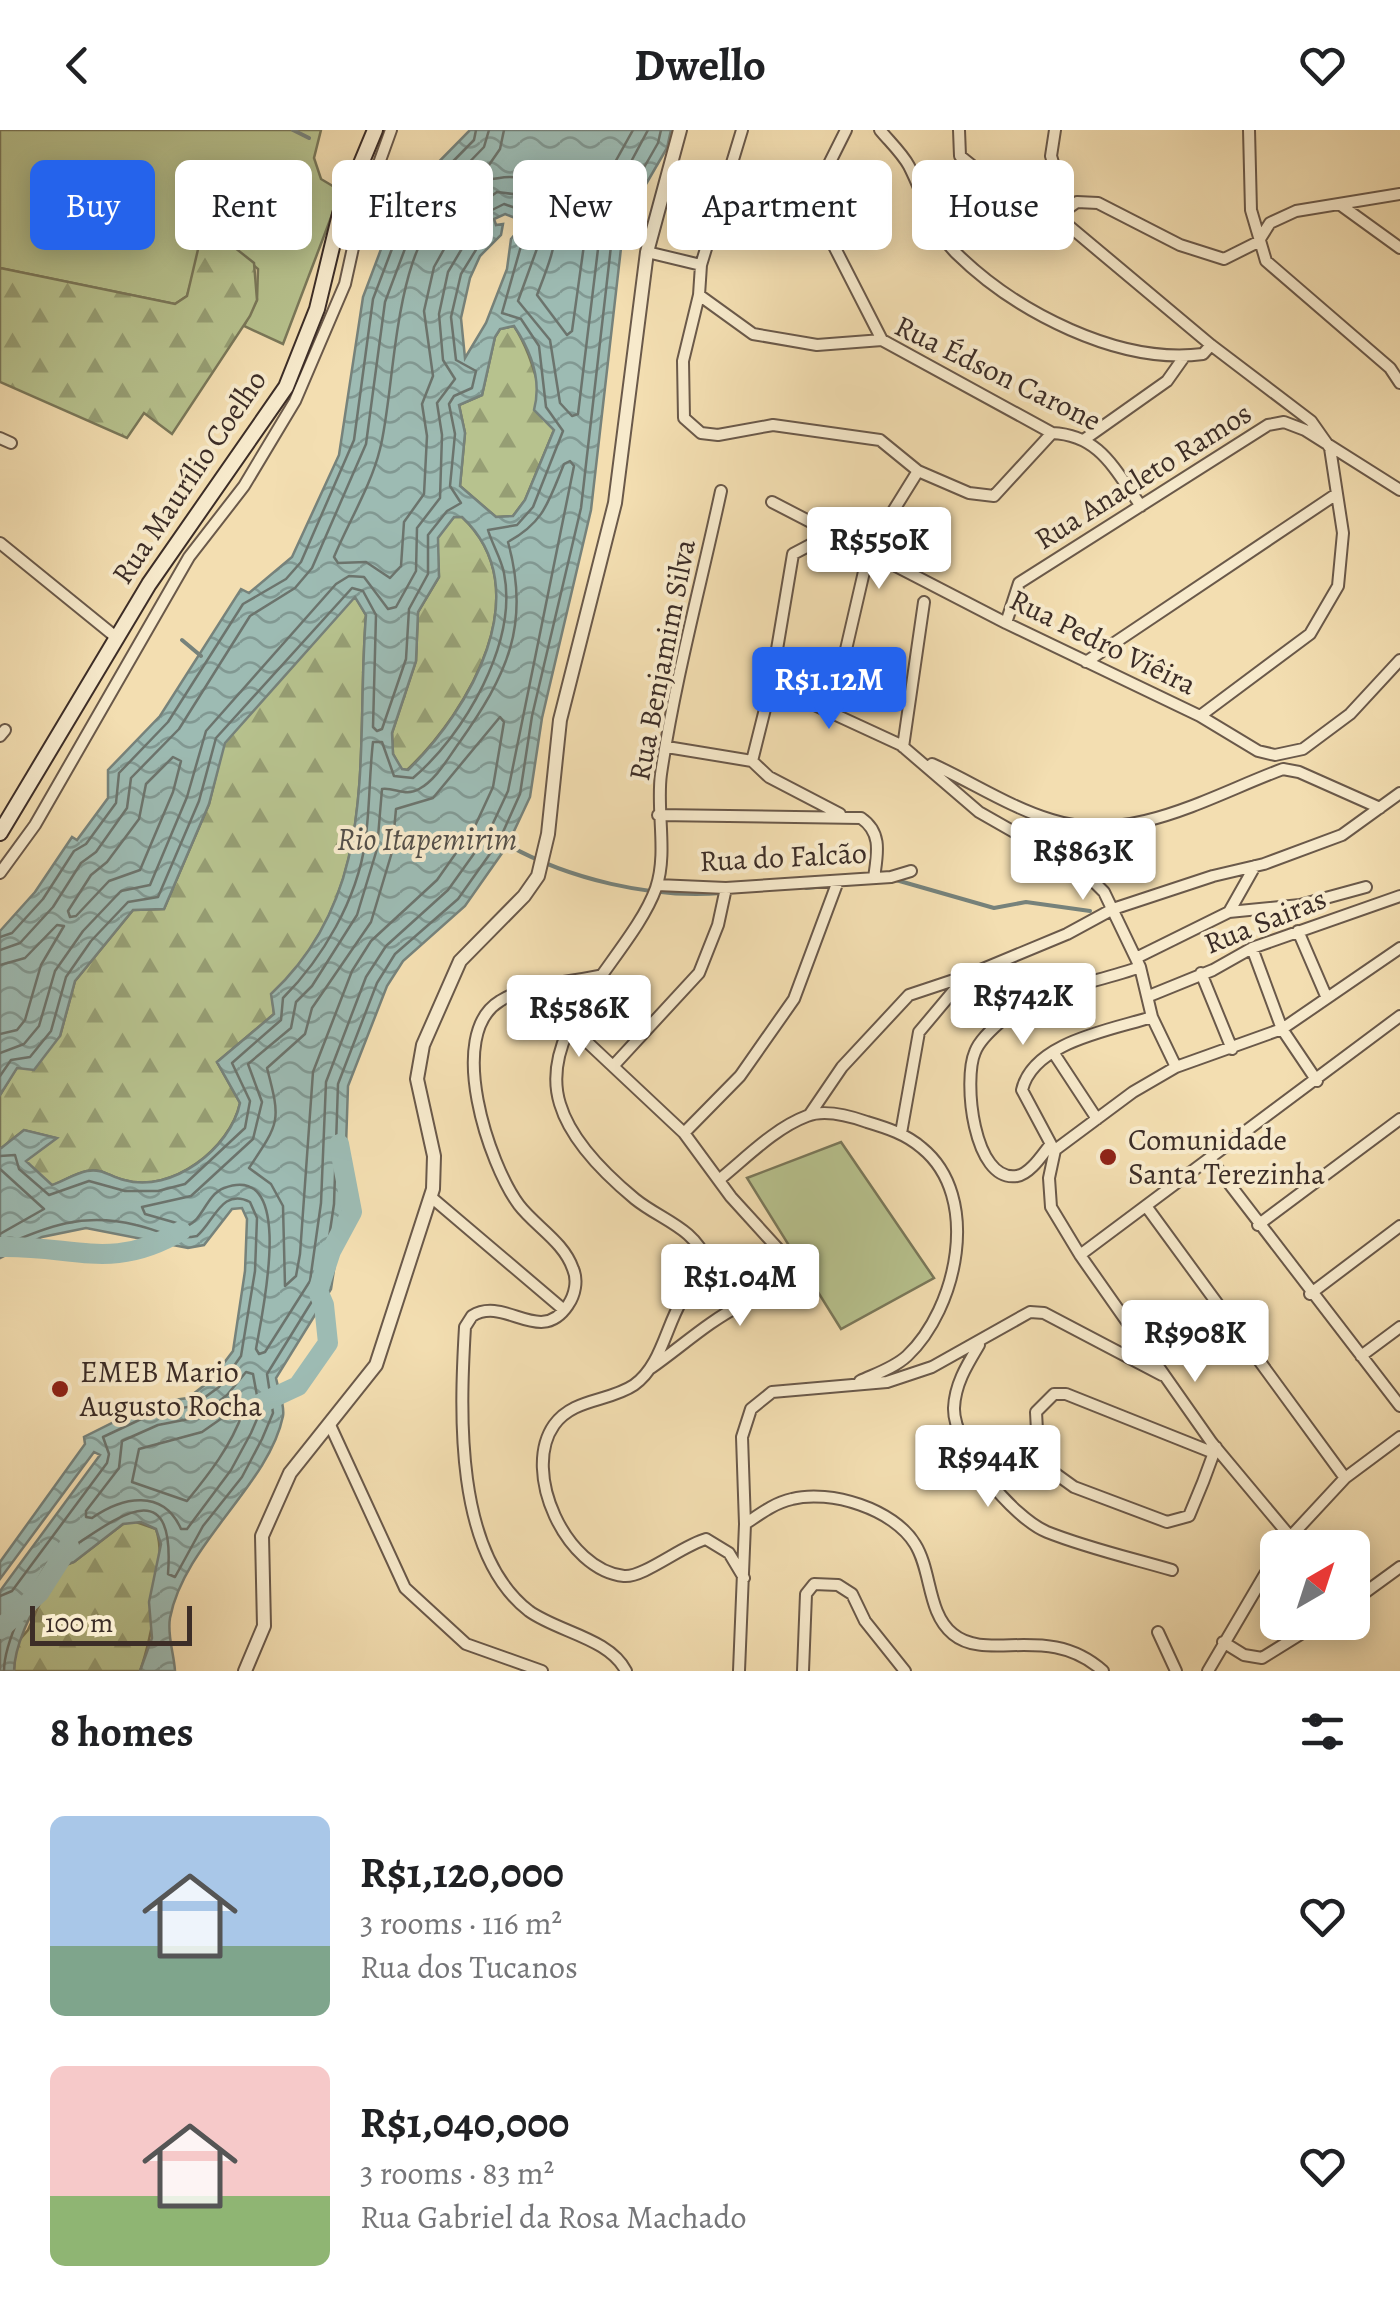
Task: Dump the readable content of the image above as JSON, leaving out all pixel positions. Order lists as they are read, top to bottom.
{
  "streets": {
    "main road": ["Rua Maurílio Coelho"],
    "street": [
      "Rua Édson Carone",
      "Rua Anacleto Ramos",
      "Rua Pedro Viêira",
      "Rua Benjamim Silva",
      "Rua do Falcão",
      "Rua Sairas"
    ]
  },
  "crossings": [
    ["Rua Édson Carone", "Rua Anacleto Ramos"],
    ["Rua Anacleto Ramos", "Rua Pedro Viêira"],
    ["Rua Benjamim Silva", "Rua do Falcão"]
  ],
  "water": ["Rio Itapemirim"],
  "places": ["Comunidade Santa Terezinha", "EMEB Mario Augusto Rocha"],
  "scale_bar": "100 m",
  "north": "top right",
  "page": {
    "header": "Dwello",
    "chip": [
      "Buy",
      "Rent",
      "Filters",
      "New",
      "Apartment",
      "House"
    ],
    "price": [
      "R$550K",
      "R$1.12M",
      "R$863K",
      "R$742K",
      "R$586K",
      "R$1.04M",
      "R$908K",
      "R$944K"
    ],
    "scale": "100 m",
    "heading": "8 homes",
    "list": [
      {
        "name": "R$1,120,000",
        "note": "3 rooms · 116 m² · Rua dos Tucanos"
      },
      {
        "name": "R$1,040,000",
        "note": "3 rooms · 83 m² · Rua Gabriel da Rosa Machado"
      }
    ]
  }
}
